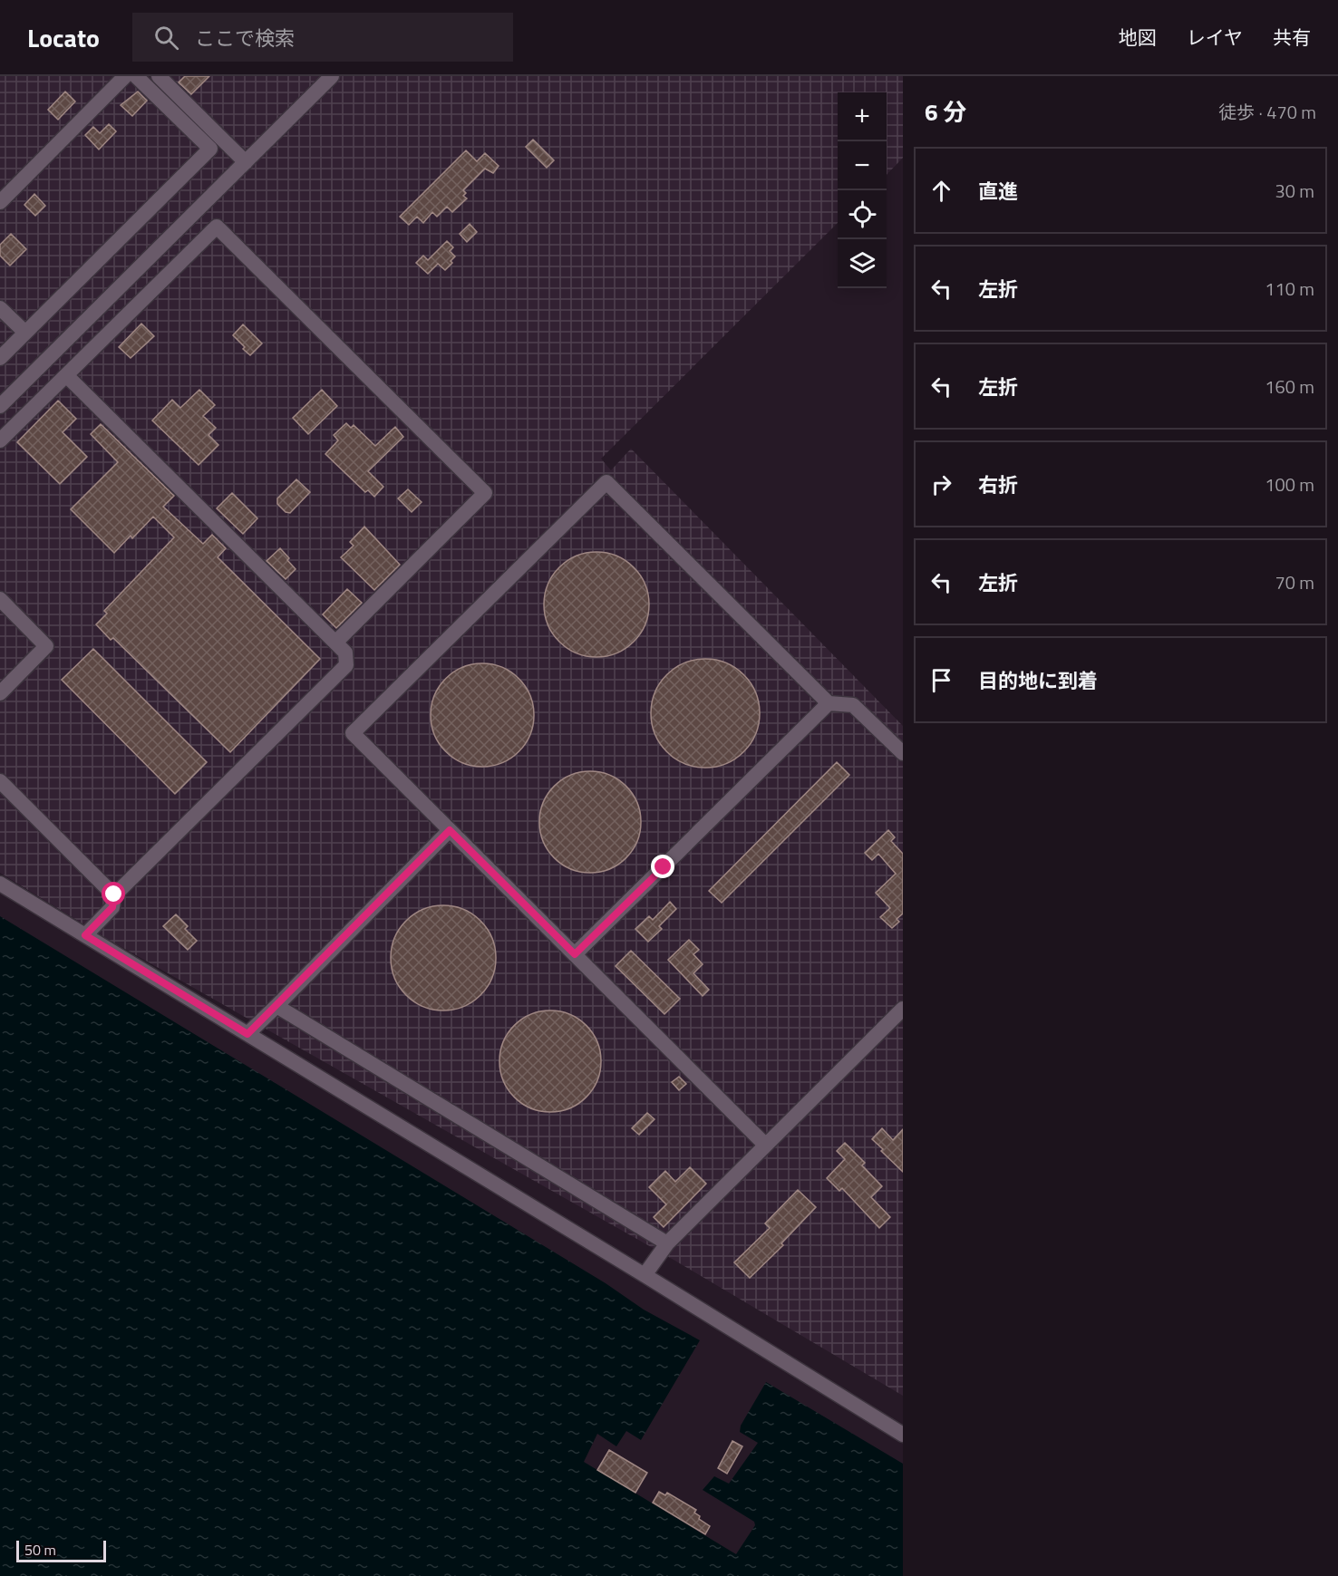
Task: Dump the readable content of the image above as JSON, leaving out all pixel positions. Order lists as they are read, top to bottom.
{
  "scale_bar": "50 m",
  "page": {
    "header": "Locato",
    "search": "ここで検索",
    "nav": ["地図", "レイヤ", "共有"],
    "heading": ["6 分", "徒歩 · 470 m"],
    "map_buttons": ["+", "−"],
    "list": [
      ["直進", "30 m"],
      ["左折", "110 m"],
      ["左折", "160 m"],
      ["右折", "100 m"],
      ["左折", "70 m"],
      "目的地に到着"
    ],
    "scale": "50 m"
  }
}
